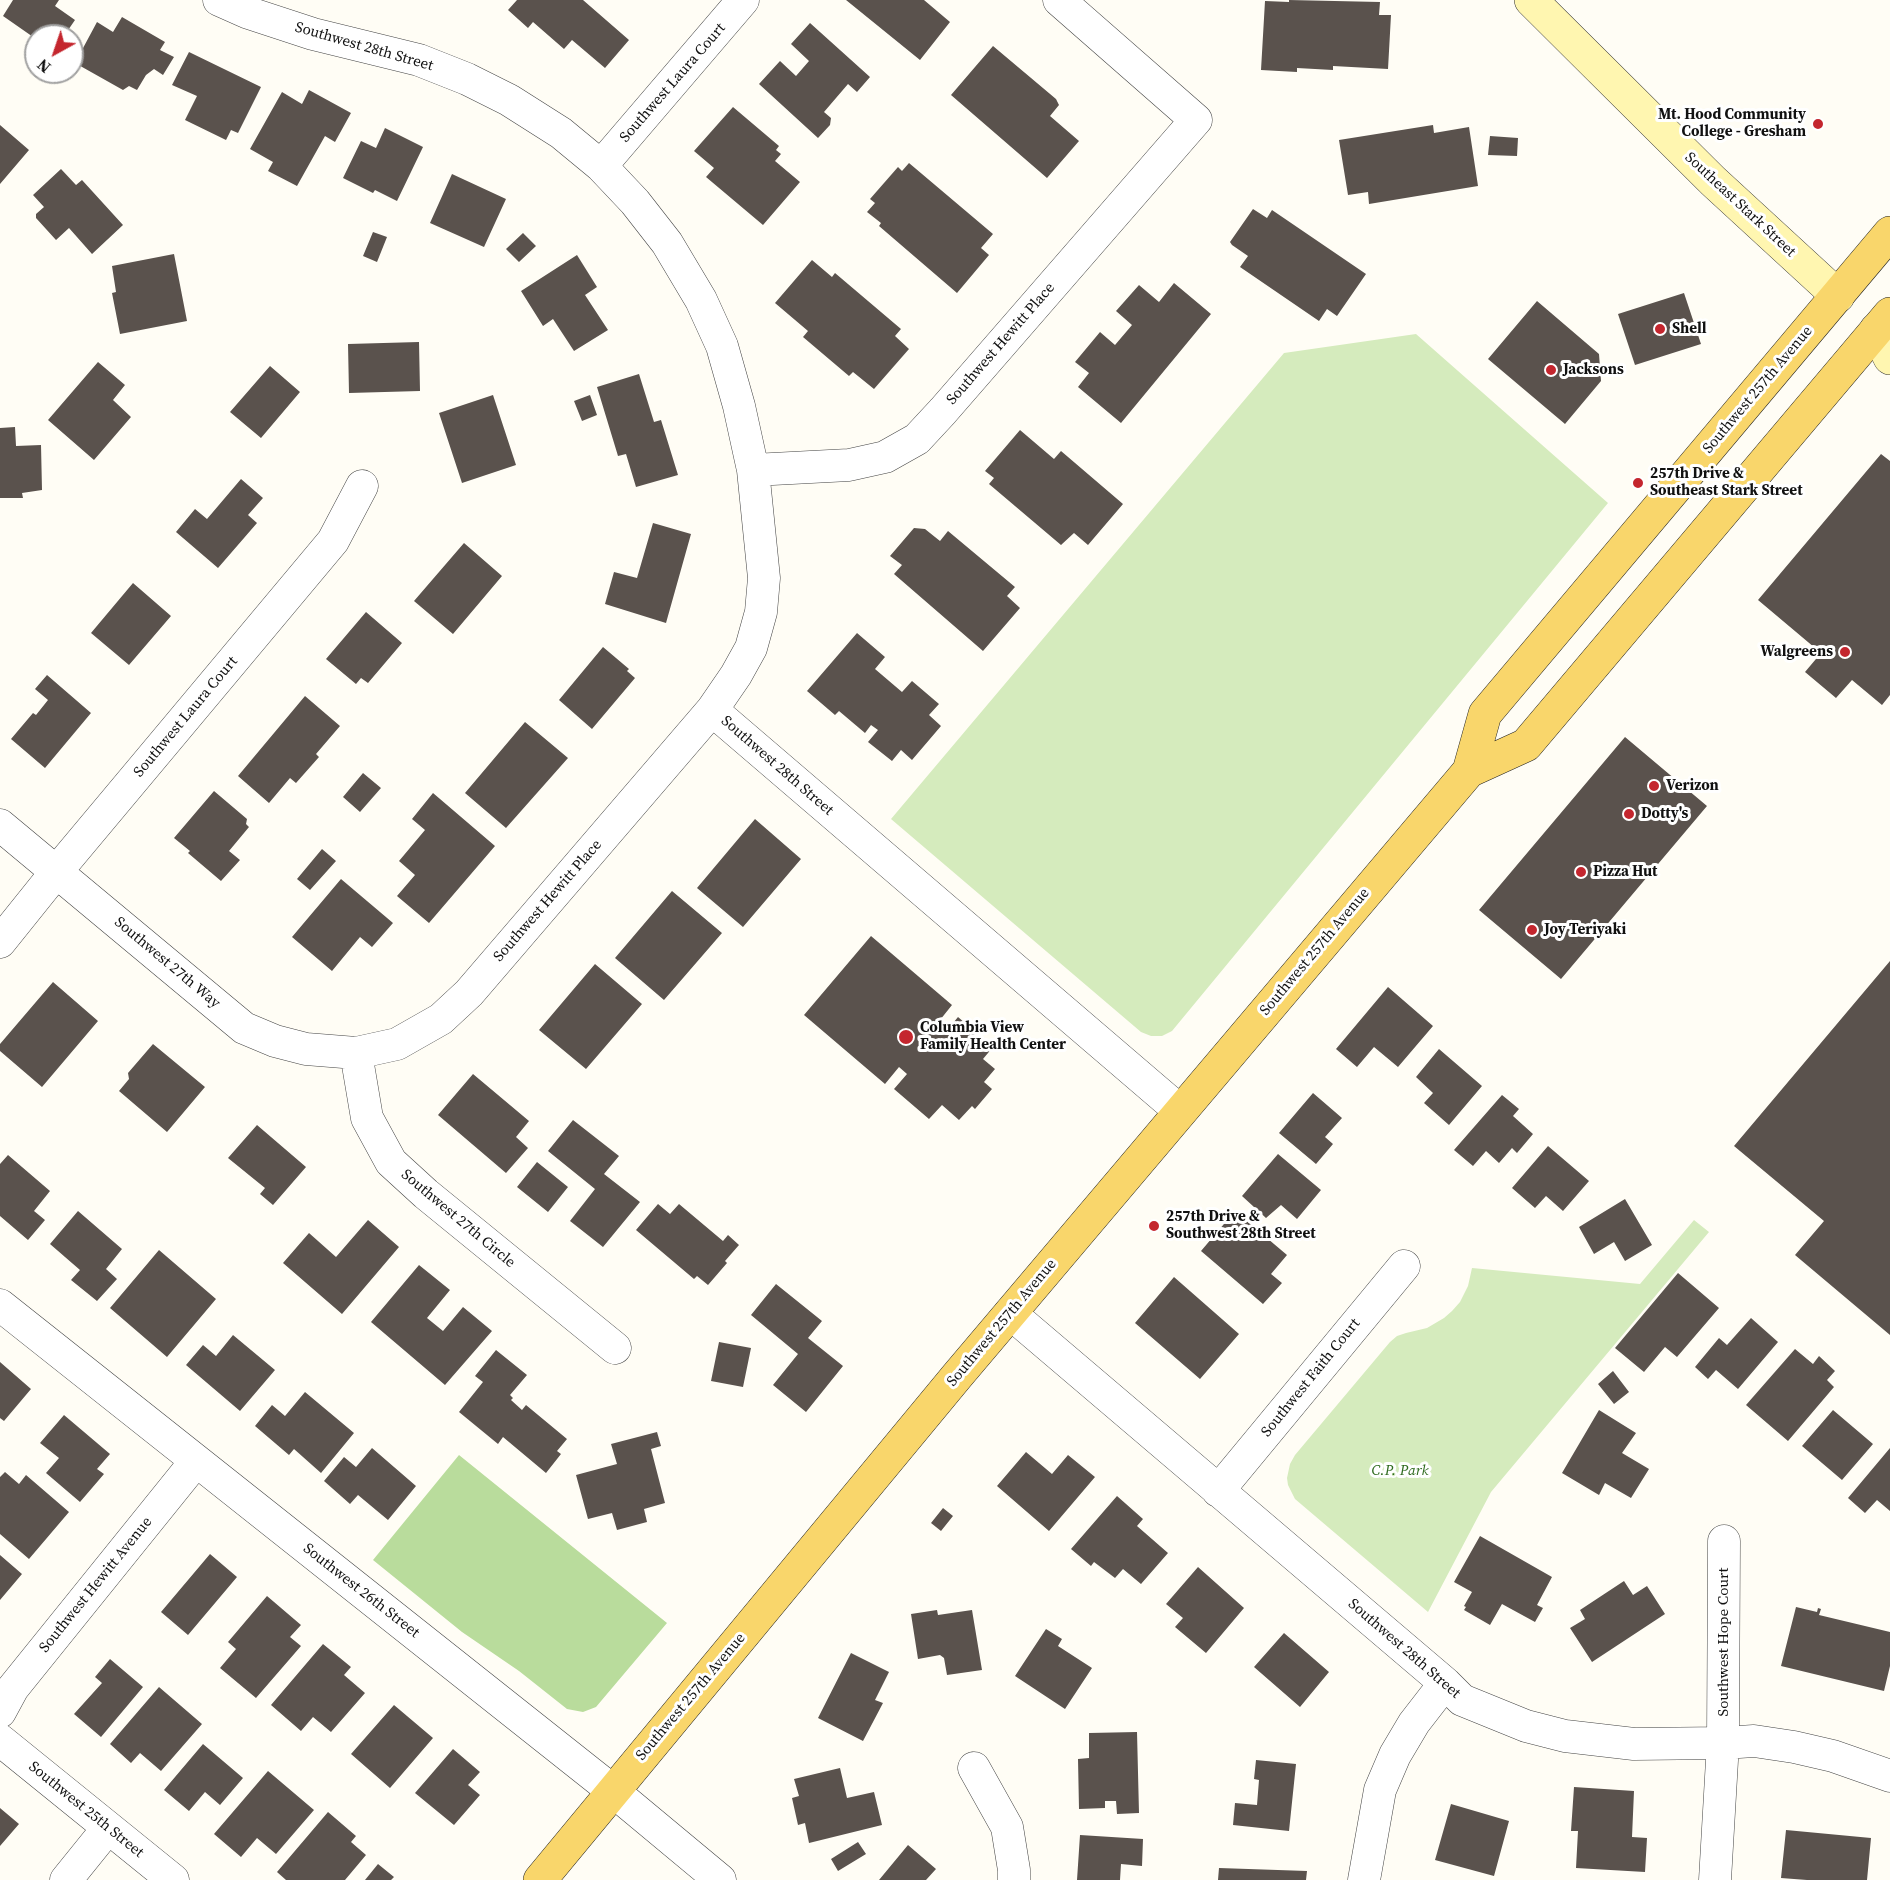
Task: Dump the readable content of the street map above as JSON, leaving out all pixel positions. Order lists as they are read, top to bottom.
{
  "streets": {
    "main road": ["Southeast Stark Street", "Southwest 257th Avenue"],
    "street": [
      "Southwest 28th Street",
      "Southwest Laura Court",
      "Southwest Hewitt Place",
      "Southwest 27th Way",
      "Southwest 27th Circle",
      "Southwest Faith Court",
      "Southwest Hewitt Avenue",
      "Southwest 26th Street",
      "Southwest Hope Court",
      "Southwest 25th Street"
    ]
  },
  "crossings": [
    ["Southwest 28th Street", "Southwest Laura Court"],
    ["Southwest 28th Street", "Southwest Hewitt Place"],
    ["Southwest 28th Street", "Southwest 257th Avenue"],
    ["Southwest 28th Street", "Southwest Faith Court"],
    ["Southwest 28th Street", "Southwest Hope Court"],
    ["Southwest Laura Court", "Southwest 27th Way"],
    ["Southeast Stark Street", "Southwest 257th Avenue"],
    ["Southwest Hewitt Place", "Southwest 27th Way"],
    ["Southwest Hewitt Place", "Southwest 27th Circle"],
    ["Southwest 257th Avenue", "Southwest 26th Street"],
    ["Southwest 27th Way", "Southwest 27th Circle"],
    ["Southwest Hewitt Avenue", "Southwest 26th Street"]
  ],
  "parks": ["C.P. Park"],
  "places": [
    "Mt. Hood Community College - Gresham",
    "Shell",
    "Jacksons",
    "257th Drive & Southeast Stark Street",
    "Walgreens",
    "Verizon",
    "Dotty's",
    "Pizza Hut",
    "Joy Teriyaki",
    "Columbia View Family Health Center",
    "257th Drive & Southwest 28th Street"
  ],
  "north": "bottom left"
}
